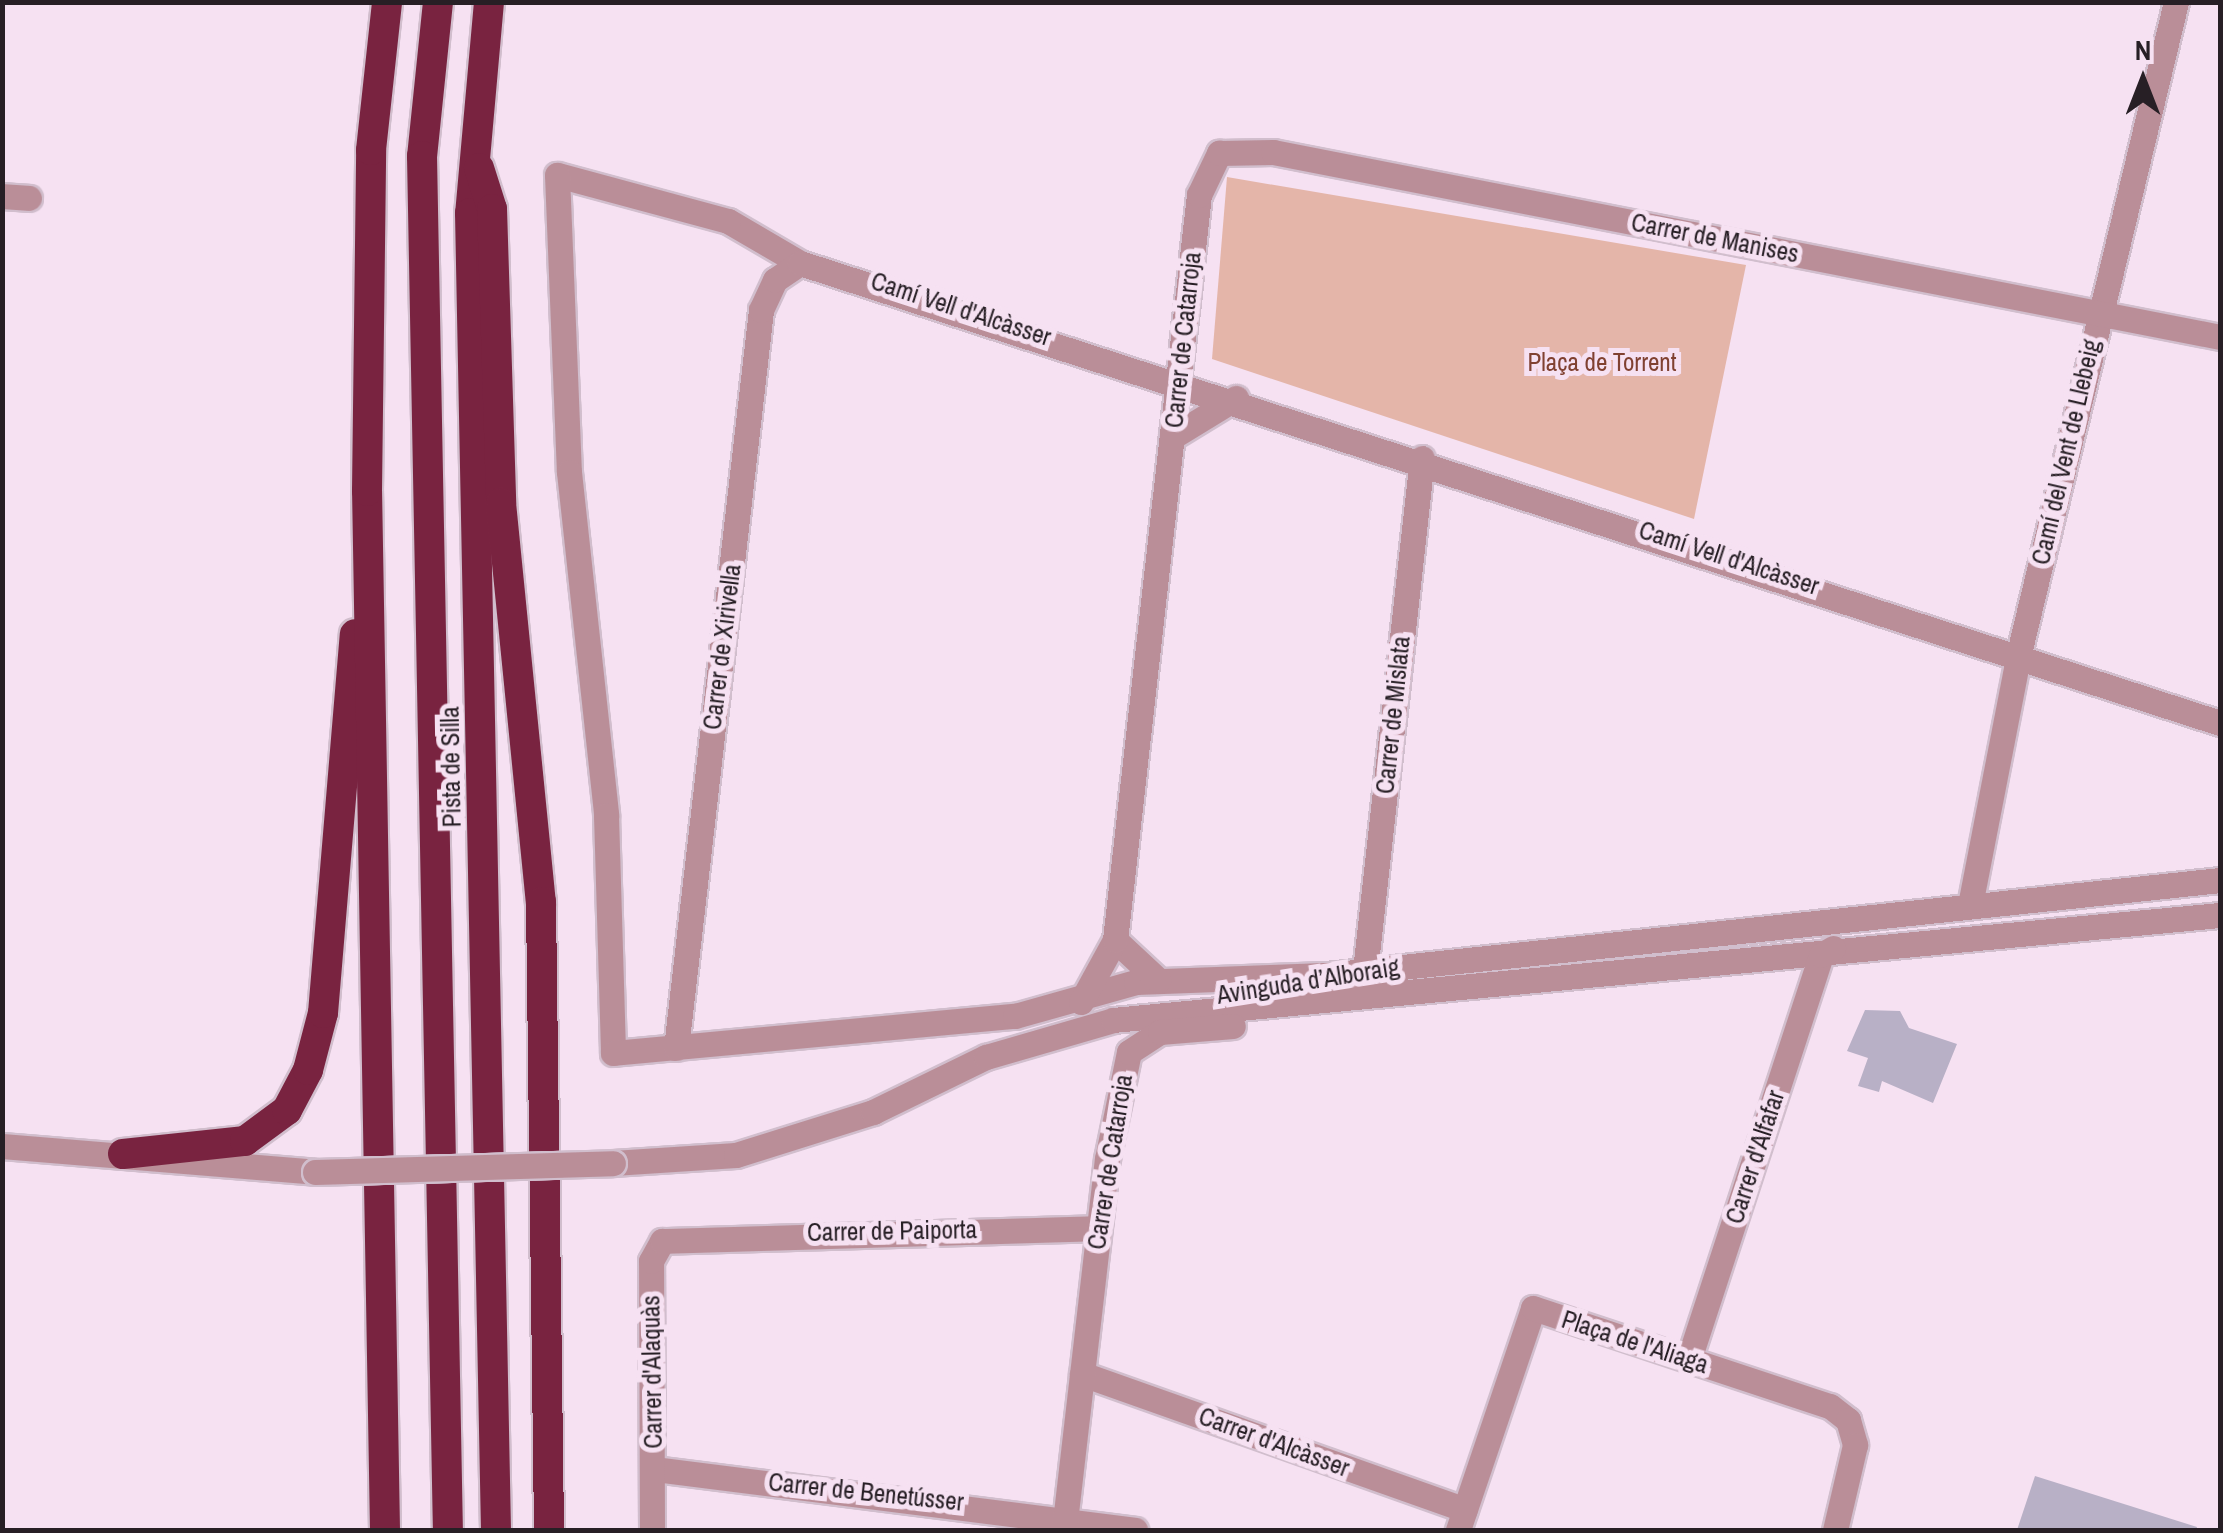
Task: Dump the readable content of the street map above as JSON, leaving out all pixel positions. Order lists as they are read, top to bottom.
{
  "streets": {
    "highway": ["Pista de Silla"],
    "street": [
      "Carrer de Manises",
      "Camí Vell d'Alcàsser",
      "Carrer de Catarroja",
      "Camí del Vent de Llebeig",
      "Carrer de Xirivella",
      "Carrer de Mislata",
      "Avinguda d’Alboraig",
      "Carrer d'Alfafar",
      "Carrer de Paiporta",
      "Plaça de l'Aliaga",
      "Carrer d'Alaquàs",
      "Carrer d'Alcàsser",
      "Carrer de Benetússer"
    ]
  },
  "crossings": [
    ["Carrer de Manises", "Carrer de Catarroja"],
    ["Carrer de Manises", "Camí del Vent de Llebeig"],
    ["Camí Vell d'Alcàsser", "Carrer de Catarroja"],
    ["Camí Vell d'Alcàsser", "Camí del Vent de Llebeig"],
    ["Camí Vell d'Alcàsser", "Carrer de Xirivella"],
    ["Camí Vell d'Alcàsser", "Carrer de Mislata"],
    ["Carrer de Catarroja", "Avinguda d’Alboraig"],
    ["Carrer de Catarroja", "Carrer de Paiporta"],
    ["Carrer de Catarroja", "Carrer d'Alcàsser"],
    ["Carrer de Catarroja", "Carrer de Benetússer"],
    ["Camí del Vent de Llebeig", "Avinguda d’Alboraig"],
    ["Carrer de Mislata", "Avinguda d’Alboraig"],
    ["Avinguda d’Alboraig", "Carrer d'Alfafar"],
    ["Carrer d'Alfafar", "Plaça de l'Aliaga"],
    ["Carrer de Paiporta", "Carrer d'Alaquàs"],
    ["Plaça de l'Aliaga", "Carrer d'Alcàsser"],
    ["Carrer d'Alaquàs", "Carrer de Benetússer"]
  ],
  "parks": ["Plaça de Torrent"],
  "north": "top"
}
